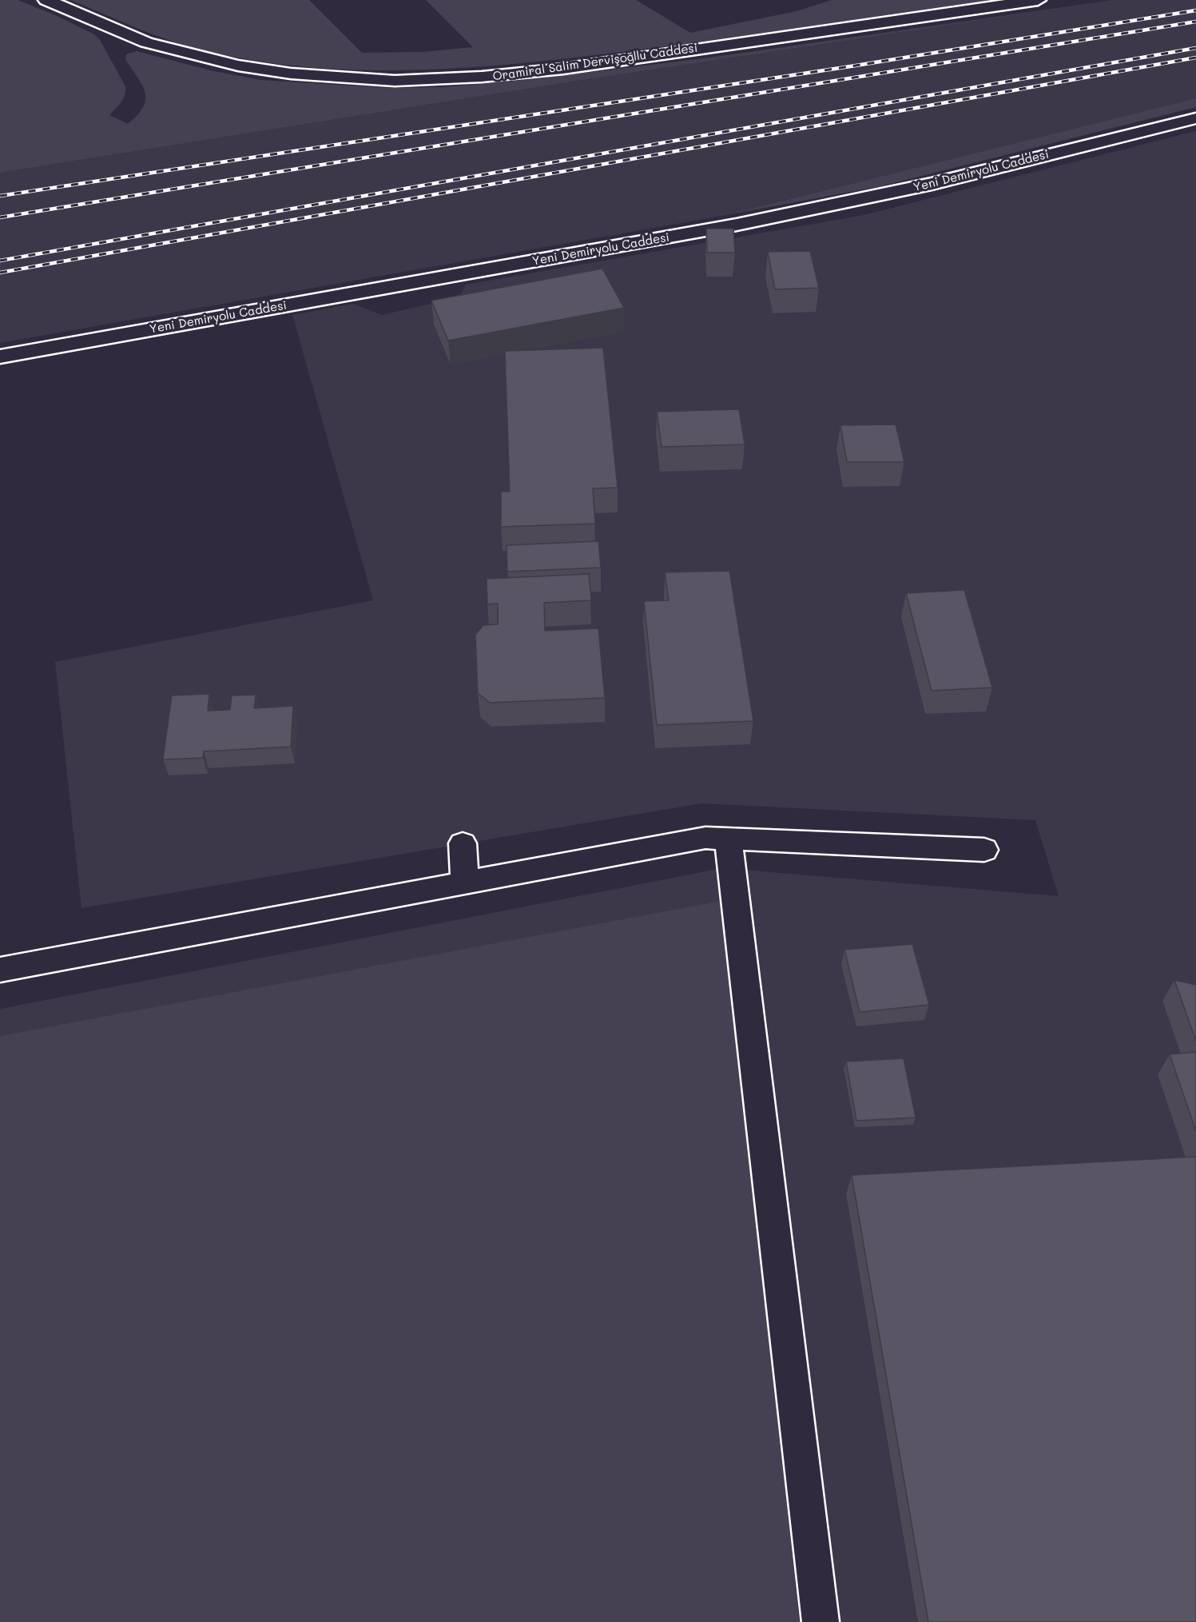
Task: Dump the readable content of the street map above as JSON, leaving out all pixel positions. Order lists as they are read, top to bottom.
{
  "streets": {
    "street": ["Oramiral Salim Dervişoğllu Caddesi", "Yeni Demiryolu Caddesi"]
  }
}
